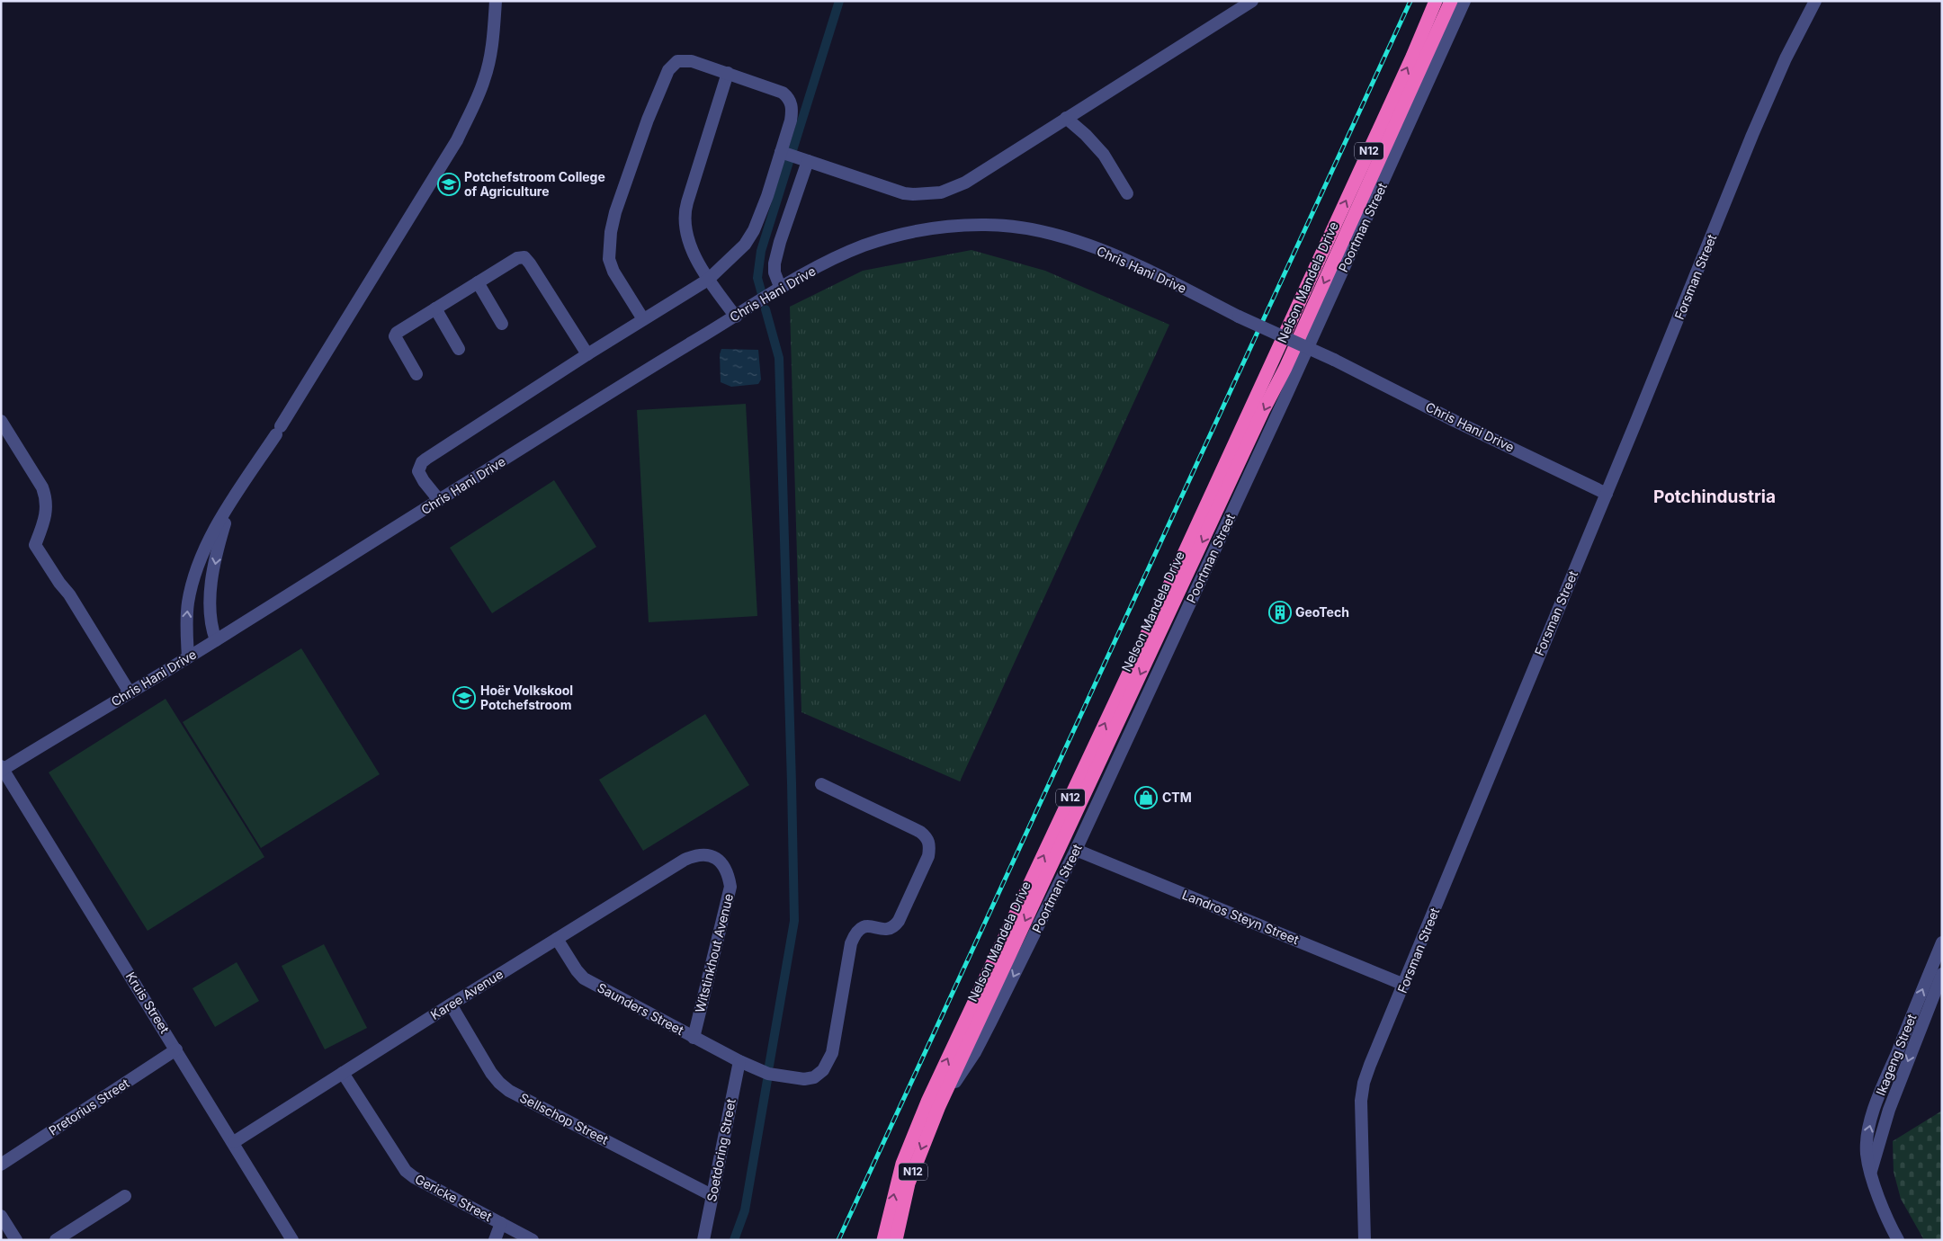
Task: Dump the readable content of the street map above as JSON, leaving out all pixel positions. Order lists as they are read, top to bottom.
{
  "streets": {
    "highway": ["N12", "Nelson Mandela Drive"],
    "street": [
      "Poortman Street",
      "Chris Hani Drive",
      "Forsman Street",
      "Landros Steyn Street",
      "Witstinkhout Avenue",
      "Karee Avenue",
      "Kruis Street",
      "Saunders Street",
      "Ikageng Street",
      "Pretorius Street",
      "Sellschop Street",
      "Soetdoring Street",
      "Gericke Street"
    ]
  },
  "crossings": [
    ["Poortman Street", "Nelson Mandela Drive"],
    ["Poortman Street", "Landros Steyn Street"],
    ["Chris Hani Drive", "Forsman Street"],
    ["Chris Hani Drive", "Kruis Street"],
    ["Forsman Street", "Landros Steyn Street"],
    ["Witstinkhout Avenue", "Karee Avenue"],
    ["Witstinkhout Avenue", "Saunders Street"],
    ["Karee Avenue", "Kruis Street"],
    ["Karee Avenue", "Saunders Street"],
    ["Karee Avenue", "Sellschop Street"],
    ["Karee Avenue", "Gericke Street"],
    ["Kruis Street", "Pretorius Street"],
    ["Saunders Street", "Soetdoring Street"],
    ["Sellschop Street", "Soetdoring Street"]
  ],
  "districts": ["Potchindustria"],
  "places": {
    "school or university": ["Potchefstroom College of Agriculture", "Hoër Volkskool Potchefstroom"],
    "building": ["GeoTech"],
    "shop": ["CTM"]
  }
}
